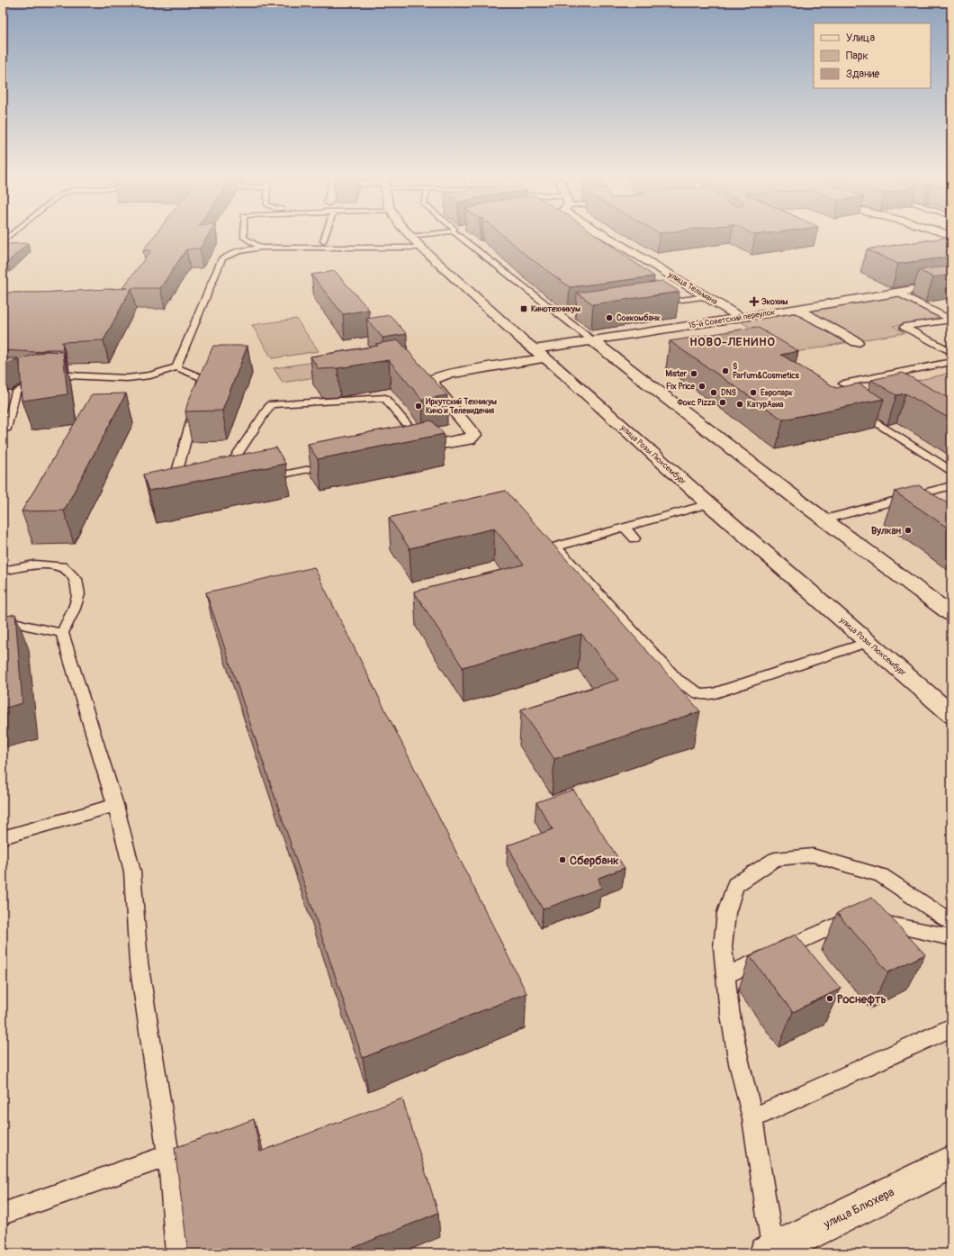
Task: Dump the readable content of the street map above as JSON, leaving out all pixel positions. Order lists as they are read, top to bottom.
{
  "streets": {
    "street": [
      "улица Тельмана",
      "15-й Советский переулок",
      "улица Розы Люксембург",
      "улица Блюхера"
    ]
  },
  "crossings": [
    ["улица Тельмана", "15-й Советский переулок"],
    ["15-й Советский переулок", "улица Розы Люксембург"]
  ],
  "districts": ["НОВО-ЛЕНИНО"],
  "places": {
    "health": ["Экохим"],
    "transit": ["Кинотехникум"],
    "other": [
      "Совкомбанк",
      "S Parfum&Cosmetics",
      "Mister",
      "Fix Price",
      "DNS",
      "Европарк",
      "Фокс Pizza",
      "КатурАвиа",
      "Иркутский Техникум Кино и Телевидения",
      "Вулкан",
      "Сбербанк",
      "Роснефть"
    ]
  },
  "legend": ["Улица", "Парк", "Здание"]
}
